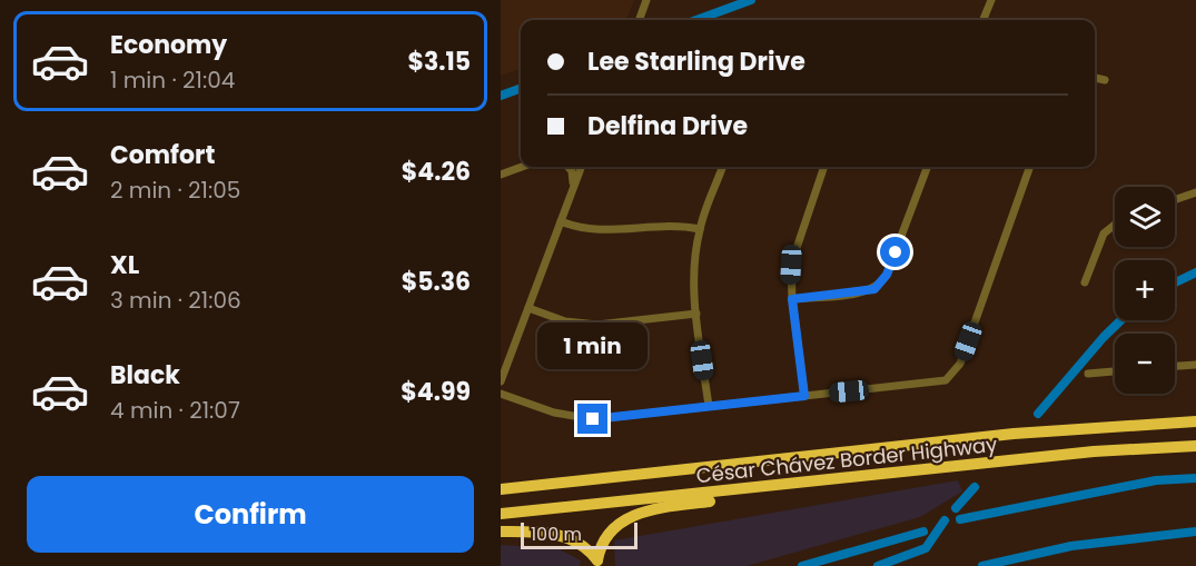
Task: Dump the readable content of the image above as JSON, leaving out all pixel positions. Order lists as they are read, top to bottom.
{
  "streets": {
    "highway": ["César Chávez Border Highway"]
  },
  "scale_bar": "100 m",
  "page": {
    "list": [
      {
        "name": "Economy",
        "note": "1 min · 21:04",
        "value": "$3.15"
      },
      {
        "name": "Comfort",
        "note": "2 min · 21:05",
        "value": "$4.26"
      },
      {
        "name": "XL",
        "note": "3 min · 21:06",
        "value": "$5.36"
      },
      {
        "name": "Black",
        "note": "4 min · 21:07",
        "value": "$4.99"
      }
    ],
    "banner": ["Lee Starling Drive", "Delfina Drive"],
    "map_buttons": ["+", "−"],
    "bubble": "1 min",
    "buttons": "Confirm",
    "scale": "100 m"
  }
}
